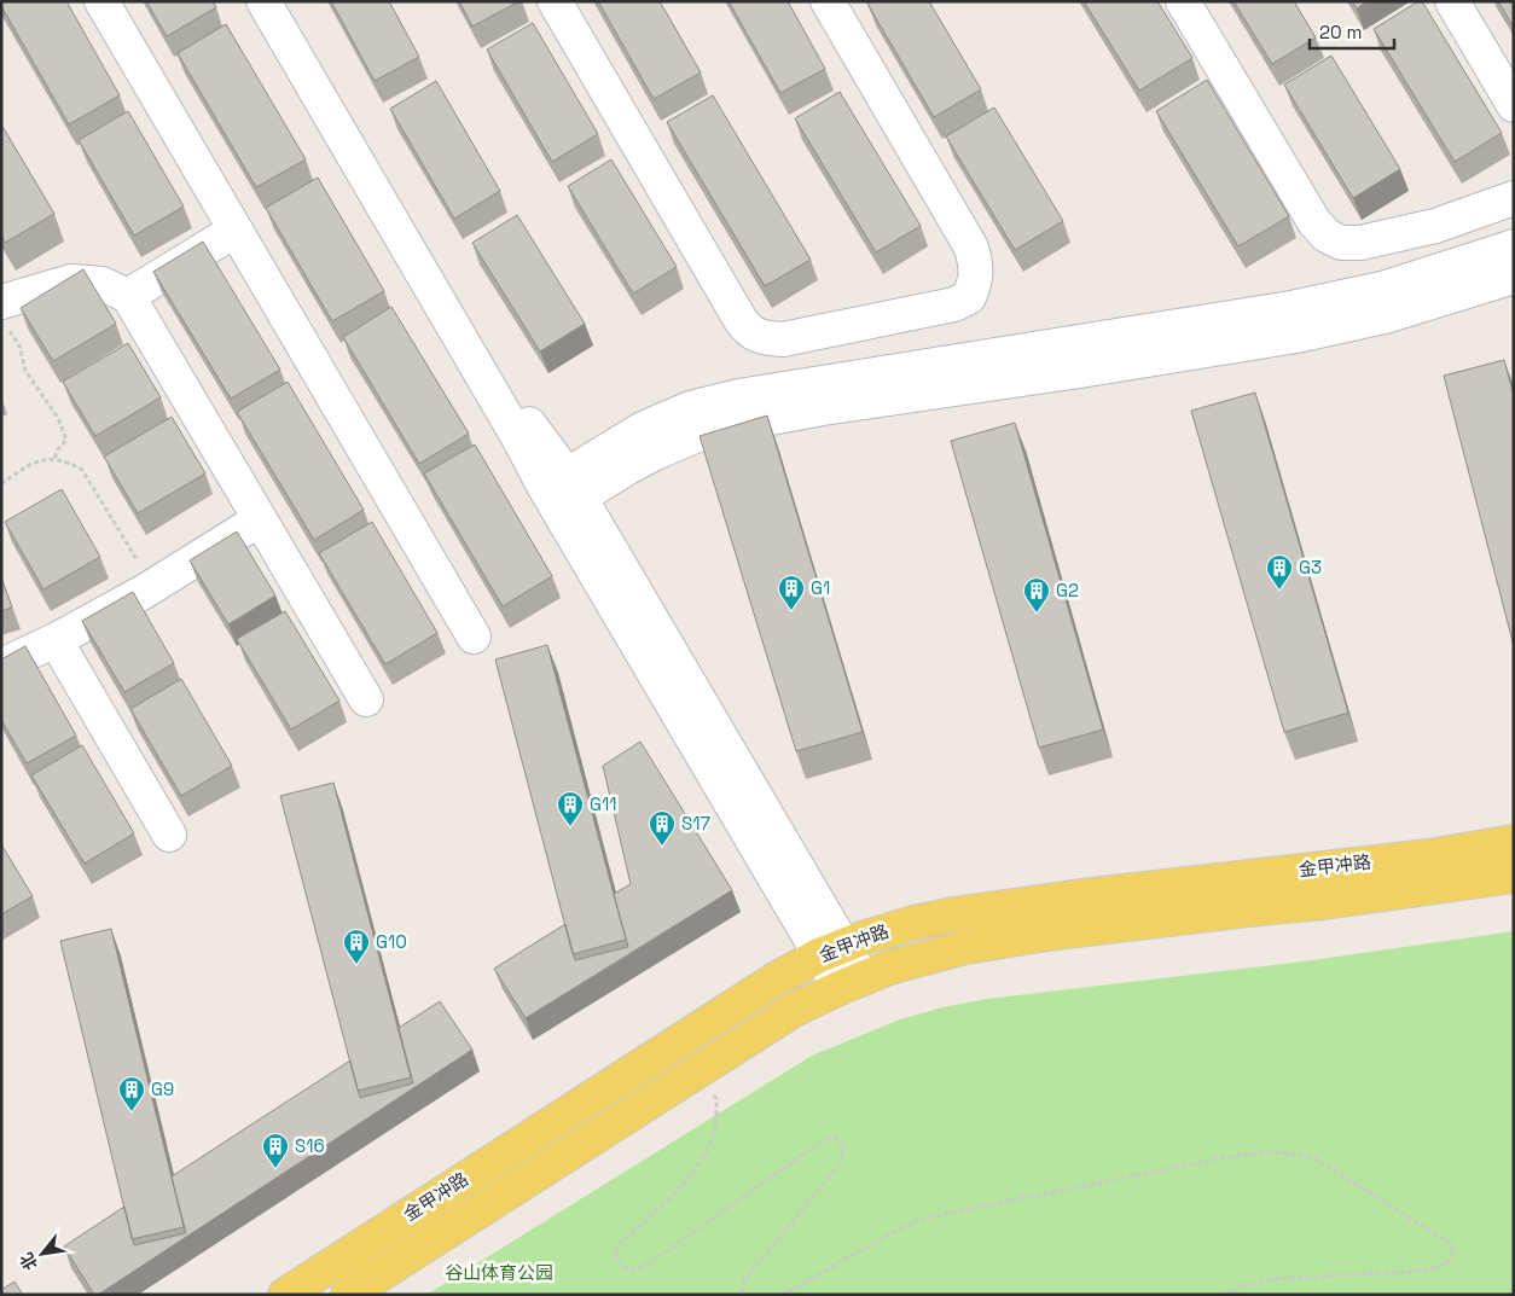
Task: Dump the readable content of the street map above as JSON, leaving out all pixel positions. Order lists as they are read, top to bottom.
{
  "streets": {
    "main road": ["金甲冲路"]
  },
  "parks": ["谷山体育公园"],
  "places": {
    "building": [
      "G3",
      "G1",
      "G2",
      "G11",
      "S17",
      "G10",
      "G9",
      "S16"
    ]
  },
  "scale_bar": "20 m",
  "north": "bottom left"
}
